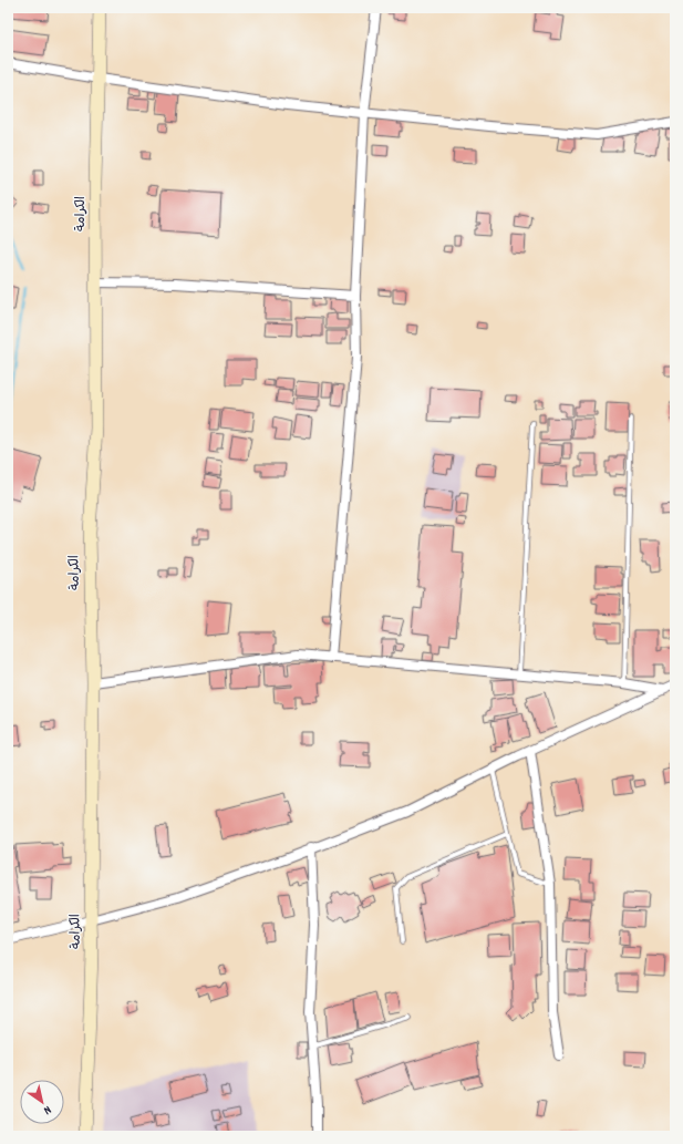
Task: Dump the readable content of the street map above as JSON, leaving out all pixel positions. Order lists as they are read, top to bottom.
{
  "streets": {
    "main road": ["الكرامة"]
  },
  "north": "bottom right"
}
